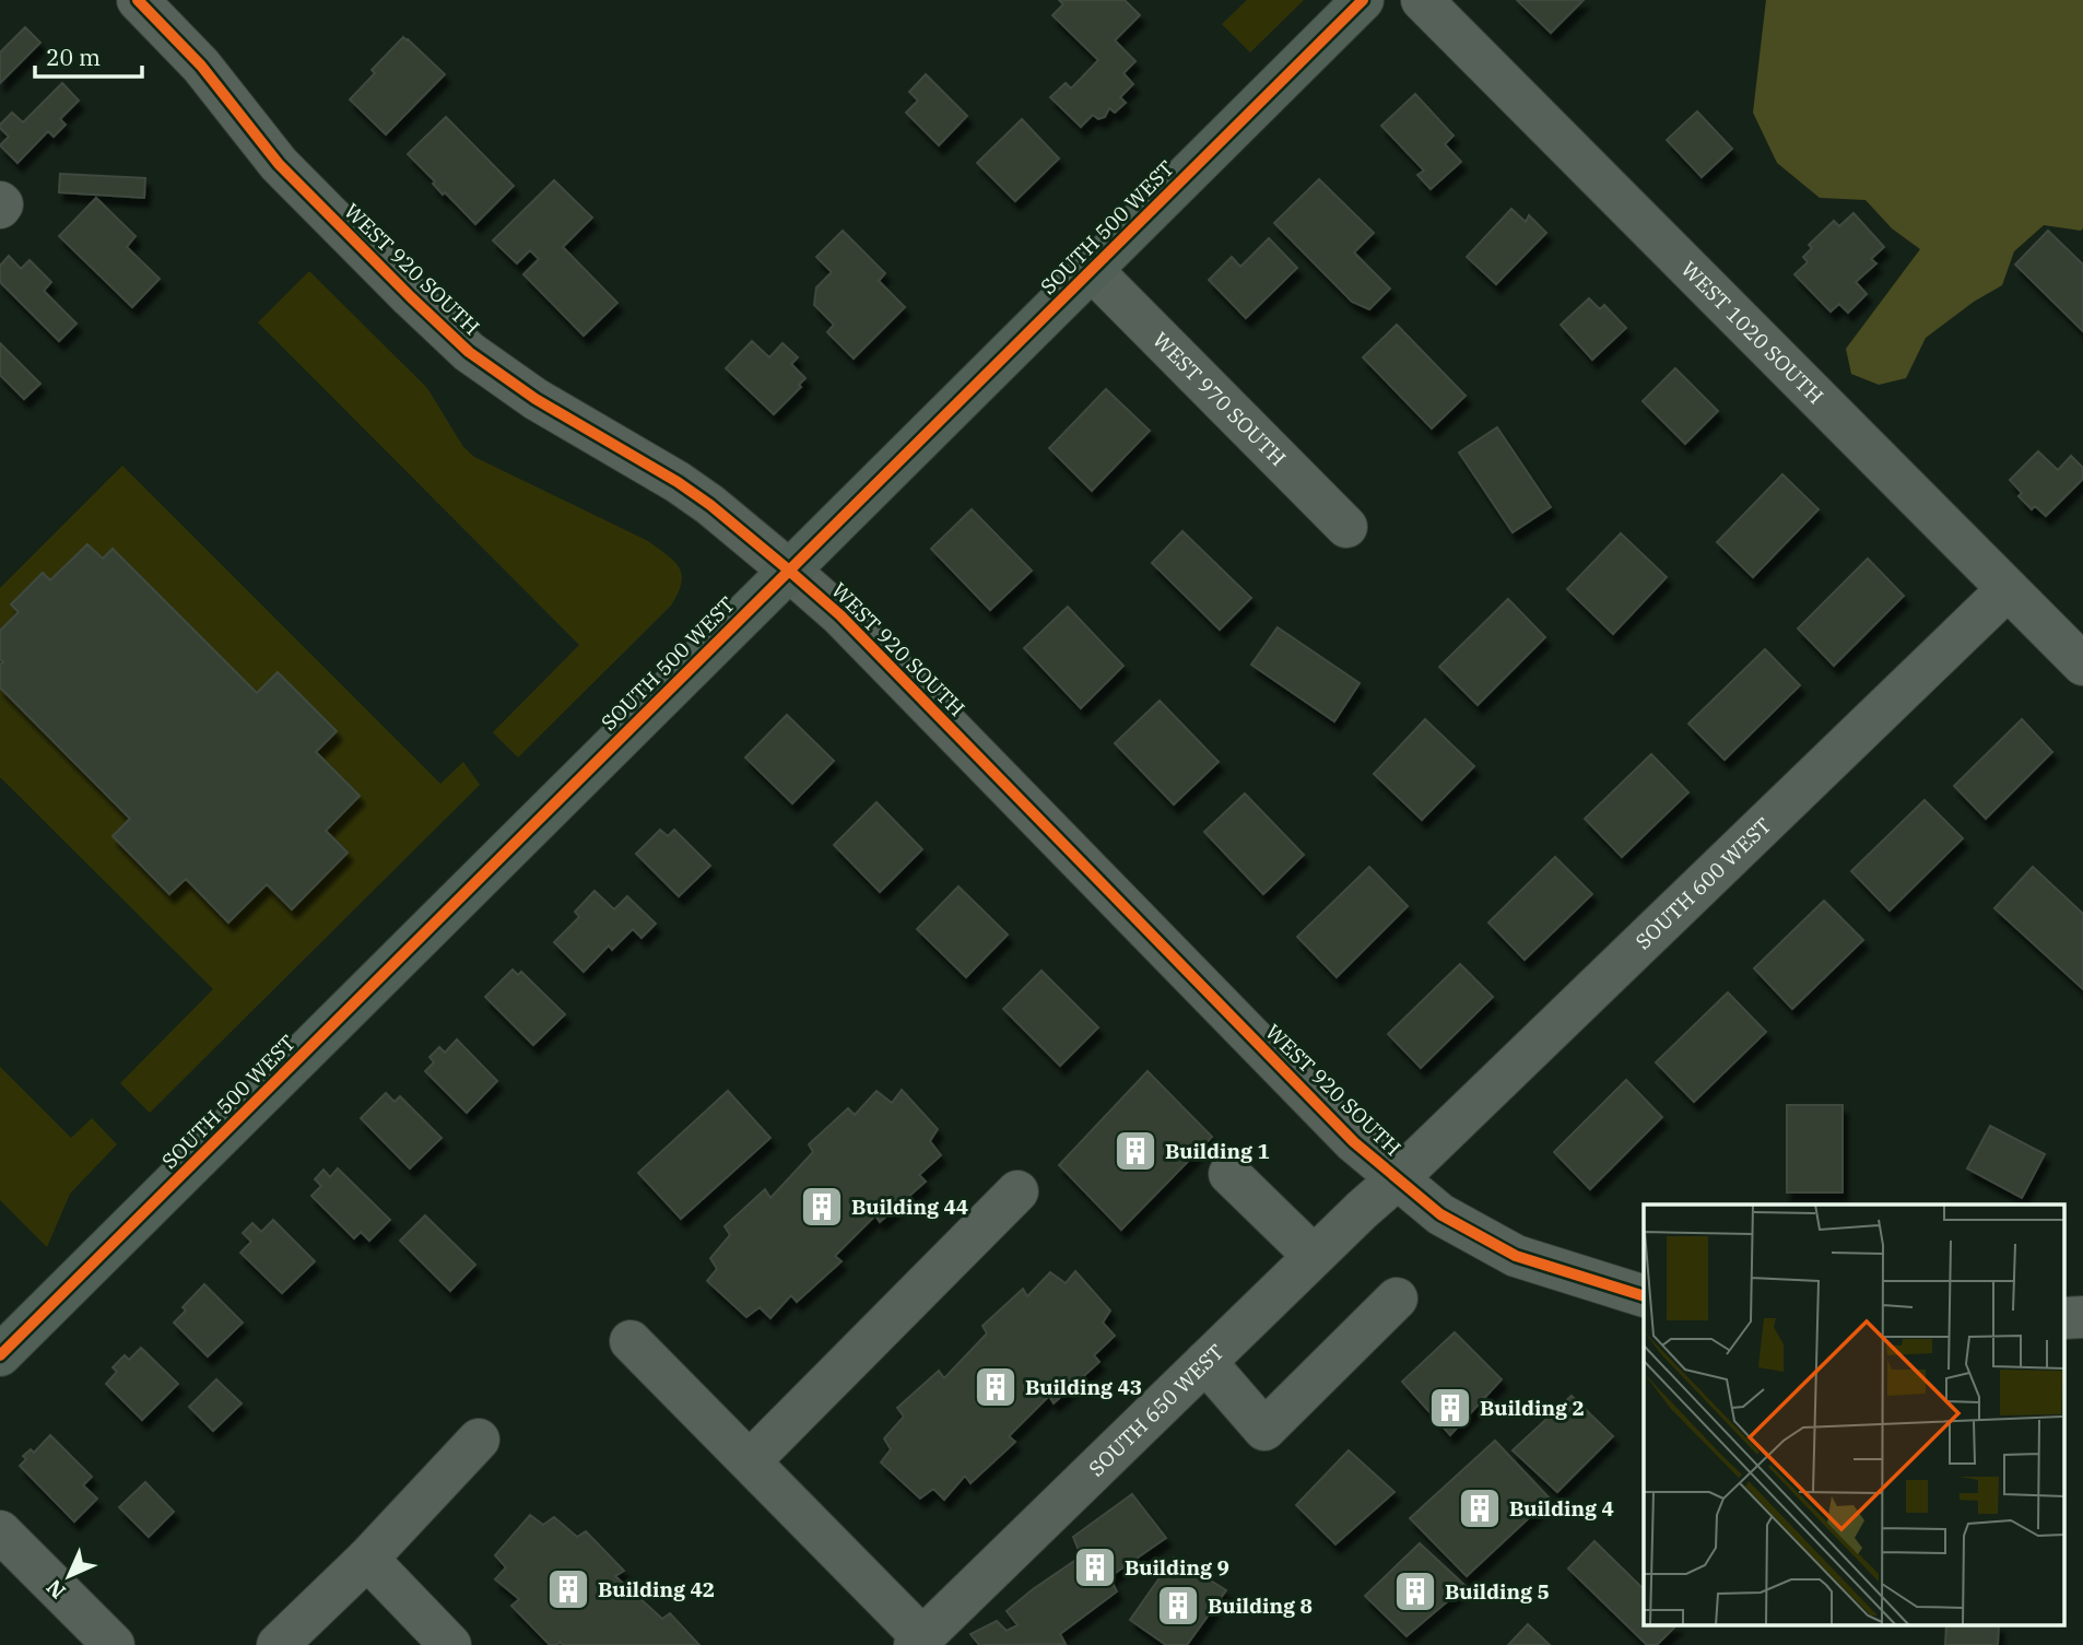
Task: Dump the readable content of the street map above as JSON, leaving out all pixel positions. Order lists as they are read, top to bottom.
{
  "streets": {
    "main road": ["SOUTH 500 WEST"],
    "street": [
      "WEST 920 SOUTH",
      "WEST 1020 SOUTH",
      "WEST 970 SOUTH",
      "SOUTH 600 WEST",
      "SOUTH 650 WEST"
    ]
  },
  "crossings": [
    ["SOUTH 500 WEST", "WEST 920 SOUTH"],
    ["SOUTH 500 WEST", "WEST 970 SOUTH"],
    ["WEST 920 SOUTH", "SOUTH 600 WEST"],
    ["WEST 920 SOUTH", "SOUTH 650 WEST"],
    ["WEST 1020 SOUTH", "SOUTH 600 WEST"],
    ["SOUTH 600 WEST", "SOUTH 650 WEST"]
  ],
  "places": {
    "building": [
      "Building 1",
      "Building 44",
      "Building 43",
      "Building 2",
      "Building 4",
      "Building 9",
      "Building 42",
      "Building 5",
      "Building 8"
    ]
  },
  "scale_bar": "20 m",
  "north": "bottom left"
}
